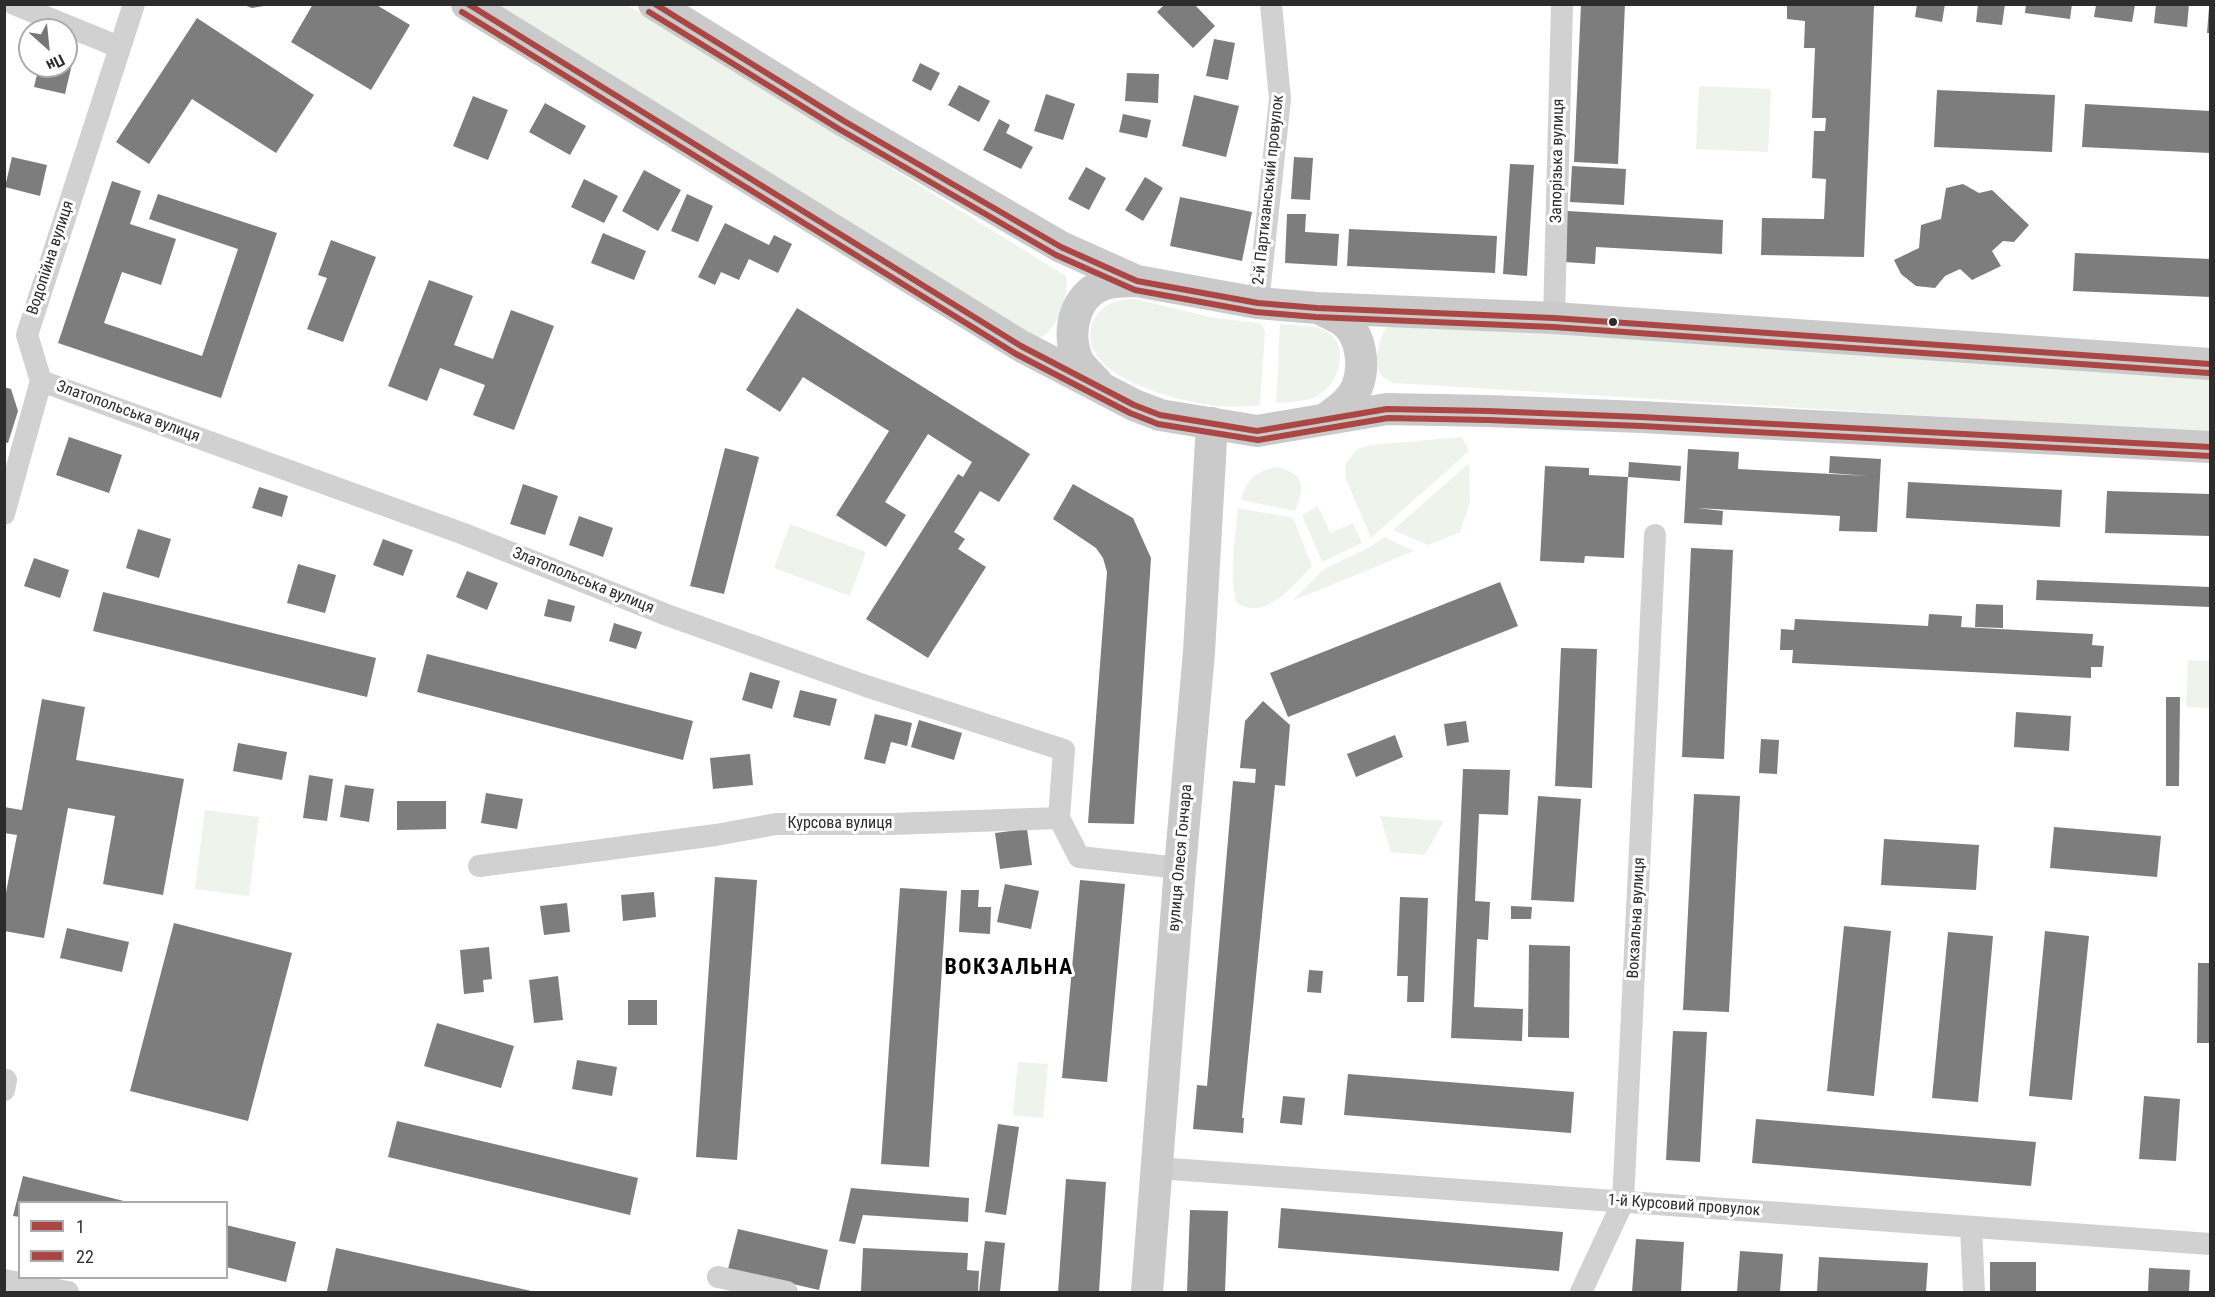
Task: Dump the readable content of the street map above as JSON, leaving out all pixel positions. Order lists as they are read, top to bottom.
{
  "streets": {
    "main road": ["вулиця Олеся Гончара"],
    "street": [
      "Запорізька вулиця",
      "2-й Партизанський провулок",
      "Водопійна вулиця",
      "Златопольська вулиця",
      "Курсова вулиця",
      "Вокзальна вулиця",
      "1-й Курсовий провулок"
    ]
  },
  "crossings": [
    ["Водопійна вулиця", "Златопольська вулиця"],
    ["Златопольська вулиця", "Курсова вулиця"],
    ["вулиця Олеся Гончара", "1-й Курсовий провулок"],
    ["Вокзальна вулиця", "1-й Курсовий провулок"]
  ],
  "districts": ["ВОКЗАЛЬНА"],
  "lines": ["transit line 1", "transit line 22"],
  "legend": ["1", "22"],
  "north": "bottom right"
}
